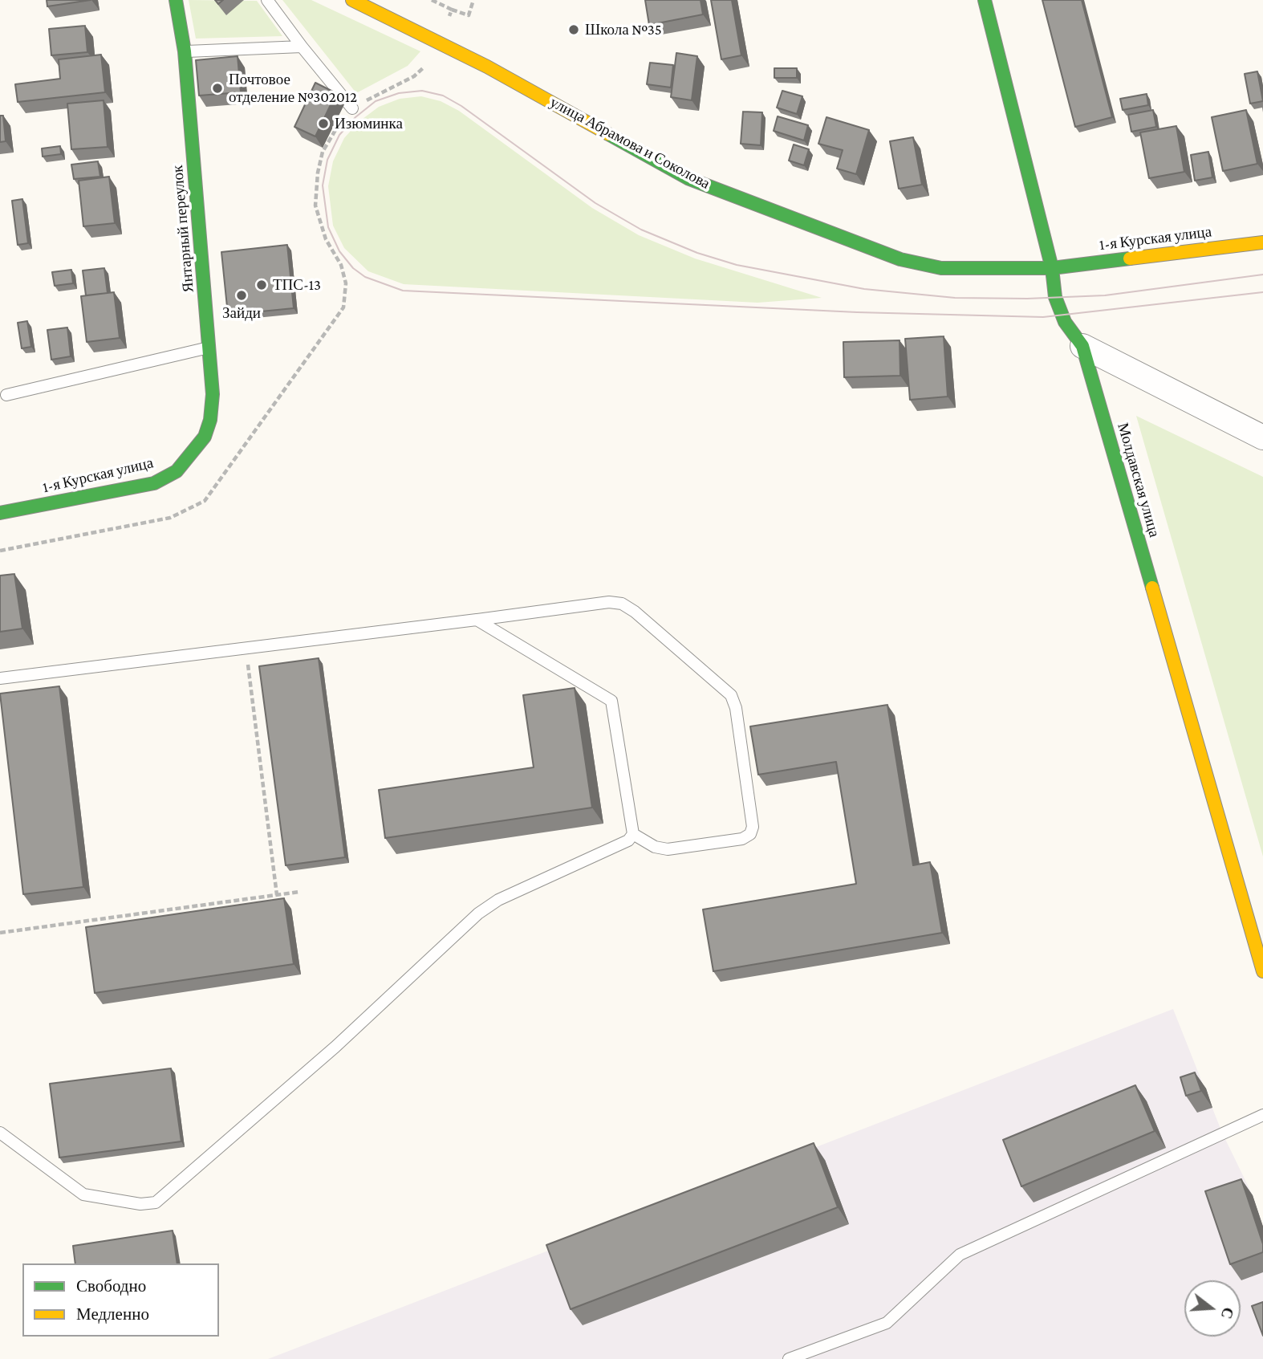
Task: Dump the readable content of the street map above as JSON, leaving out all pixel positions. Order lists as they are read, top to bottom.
{
  "streets": {
    "street": [
      "улица Абрамова и Соколова",
      "Янтарный переулок",
      "1-я Курская улица",
      "Молдавская улица"
    ]
  },
  "crossings": [
    ["улица Абрамова и Соколова", "1-я Курская улица"],
    ["улица Абрамова и Соколова", "Молдавская улица"],
    ["Янтарный переулок", "1-я Курская улица"],
    ["1-я Курская улица", "Молдавская улица"]
  ],
  "places": [
    "Школа №35",
    "Почтовое отделение №302012",
    "Изюминка",
    "ТПС-13",
    "Зайди"
  ],
  "legend": ["Свободно", "Медленно"],
  "north": "right"
}
